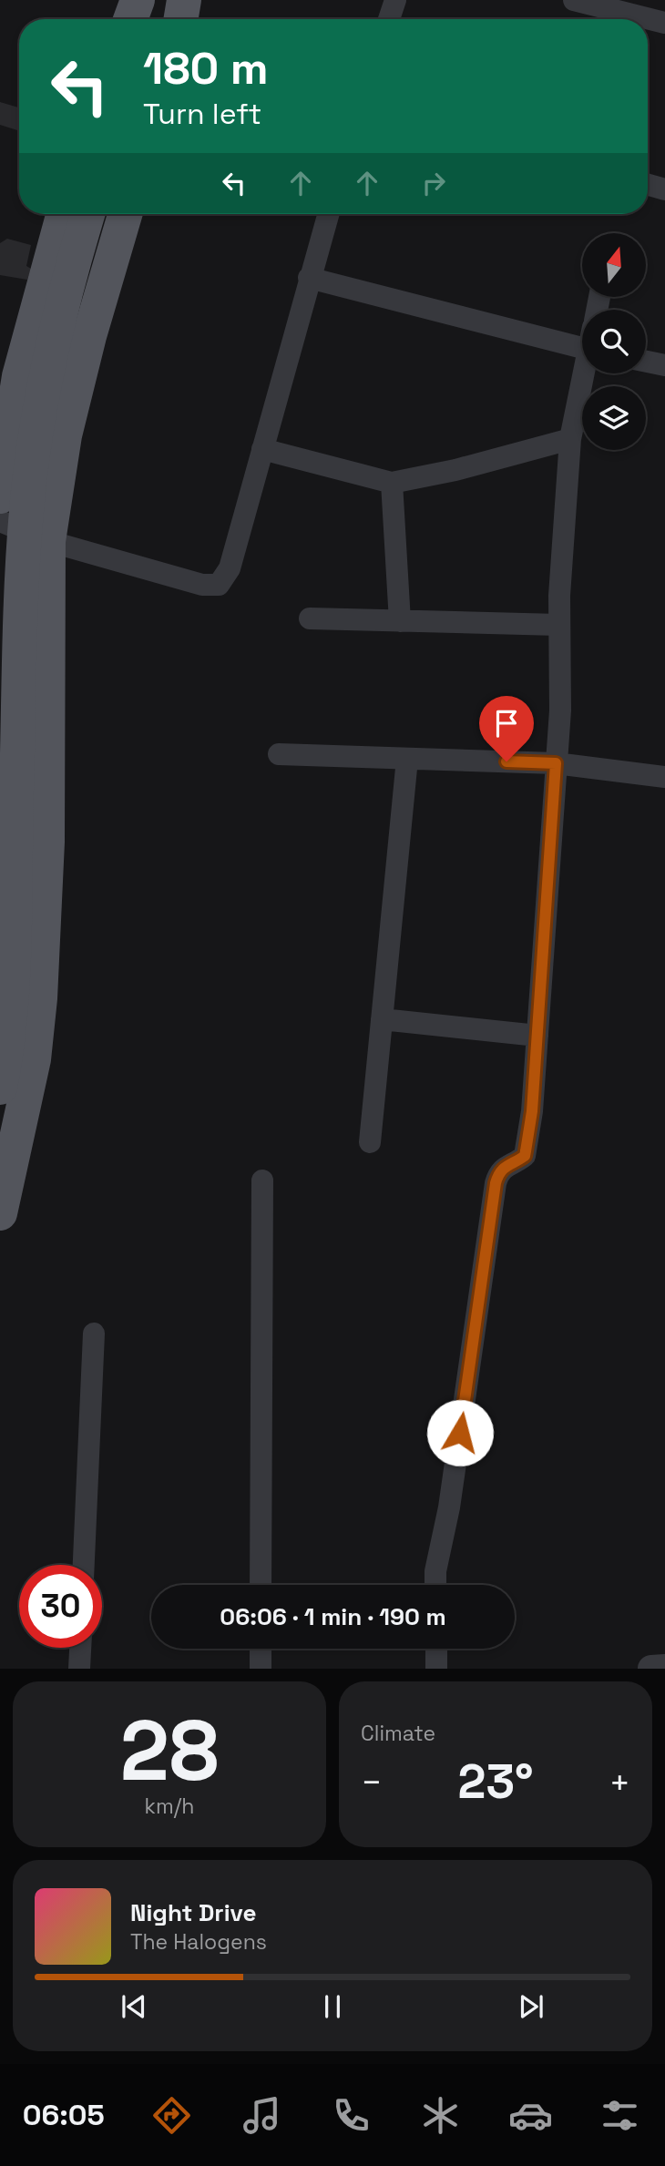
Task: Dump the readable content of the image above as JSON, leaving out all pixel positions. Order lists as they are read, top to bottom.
{
  "north": "top",
  "page": {
    "turn": ["180 m", "Turn left"],
    "limit": "30",
    "trip": "06:06 · 1 min · 190 m",
    "tile": [
      ["28", "km/h"],
      "Climate"
    ],
    "heat": ["−", "23°", "+"],
    "song": ["Night Drive", "The Halogens"],
    "tabs": "06:05"
  }
}
